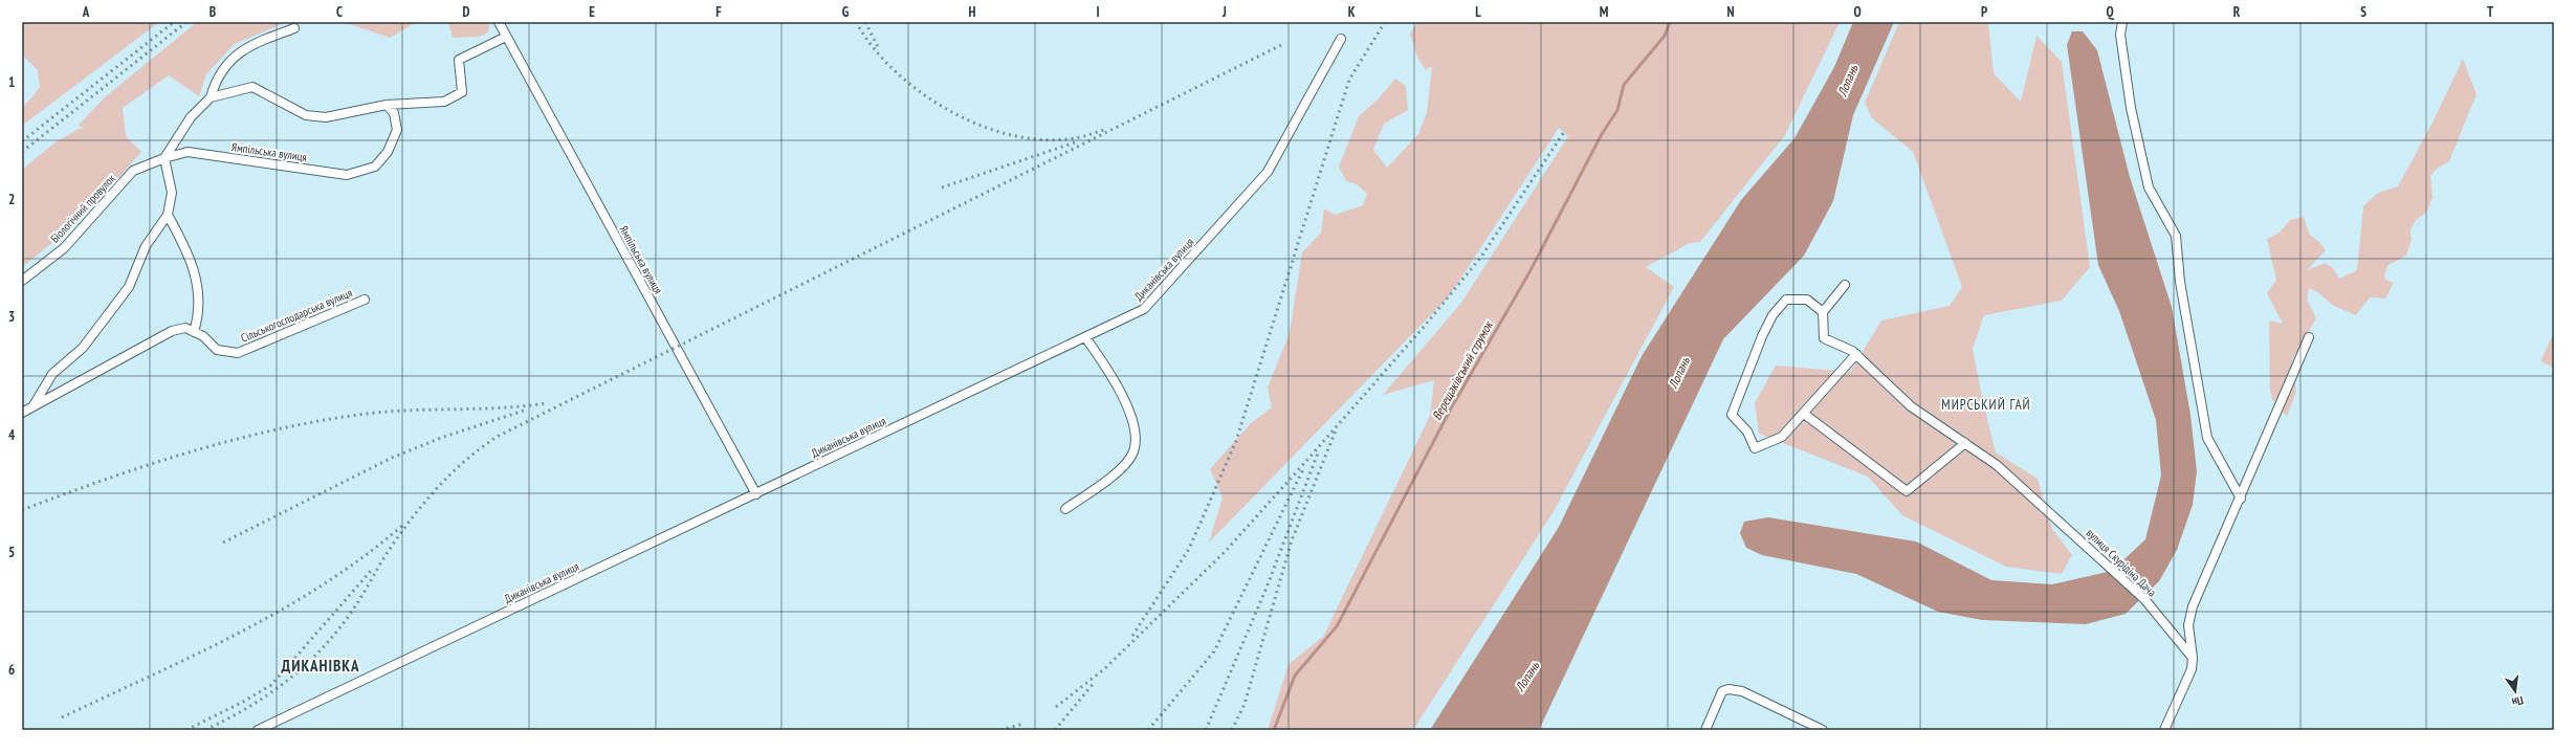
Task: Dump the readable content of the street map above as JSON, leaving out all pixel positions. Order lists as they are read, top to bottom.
{
  "streets": {
    "street": [
      "Ямпільська вулиця",
      "Біологічний провулок",
      "Диканівська вулиця",
      "Сільськогосподарська вулиця",
      "вулиця Скурідіна Дача"
    ]
  },
  "crossings": [
    ["Ямпільська вулиця", "Біологічний провулок"],
    ["Ямпільська вулиця", "Диканівська вулиця"]
  ],
  "districts": ["МИРСЬКИЙ ГАЙ", "ДИКАНІВКА"],
  "water": ["Лопань", "Верещаківський струмок"],
  "north": "bottom",
  "grid": {
    "columns": [
      "A",
      "B",
      "C",
      "D",
      "E",
      "F",
      "G",
      "H",
      "I",
      "J",
      "K",
      "L",
      "M",
      "N",
      "O",
      "P",
      "Q",
      "R",
      "S",
      "T"
    ],
    "rows": [
      "1",
      "2",
      "3",
      "4",
      "5",
      "6"
    ]
  }
}
